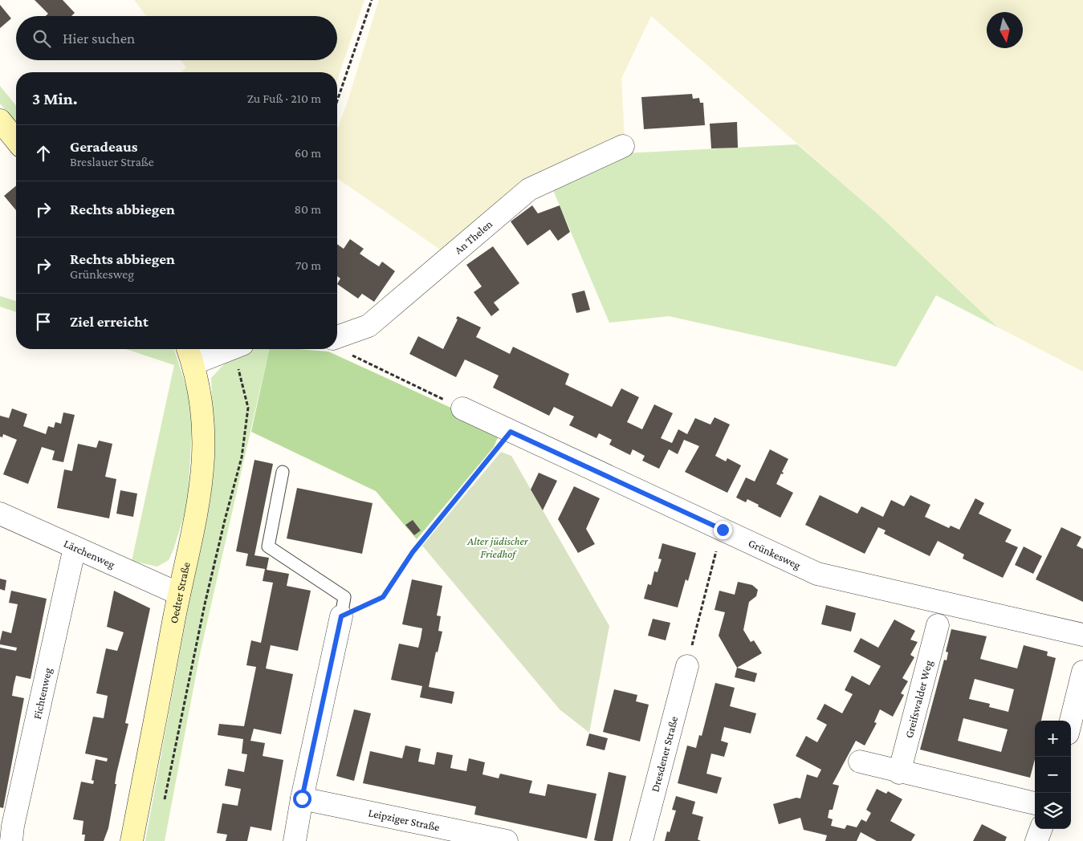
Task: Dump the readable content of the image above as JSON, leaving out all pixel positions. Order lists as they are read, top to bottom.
{
  "streets": {
    "main road": ["Oedter Straße"],
    "street": [
      "An Thelen",
      "Lärchenweg",
      "Grünkesweg",
      "Fichtenweg",
      "Greifswalder Weg",
      "Dresdener Straße",
      "Leipziger Straße"
    ]
  },
  "crossings": [
    ["Lärchenweg", "Oedter Straße"],
    ["Lärchenweg", "Fichtenweg"]
  ],
  "parks": ["Alter jüdischer Friedhof"],
  "north": "bottom",
  "page": {
    "search": "Hier suchen",
    "heading": ["3 Min.", "Zu Fuß · 210 m"],
    "list": [
      ["Geradeaus", "Breslauer Straße", "60 m"],
      ["Rechts abbiegen", "80 m"],
      ["Rechts abbiegen", "Grünkesweg", "70 m"],
      "Ziel erreicht"
    ],
    "map_buttons": ["+", "−"]
  }
}
